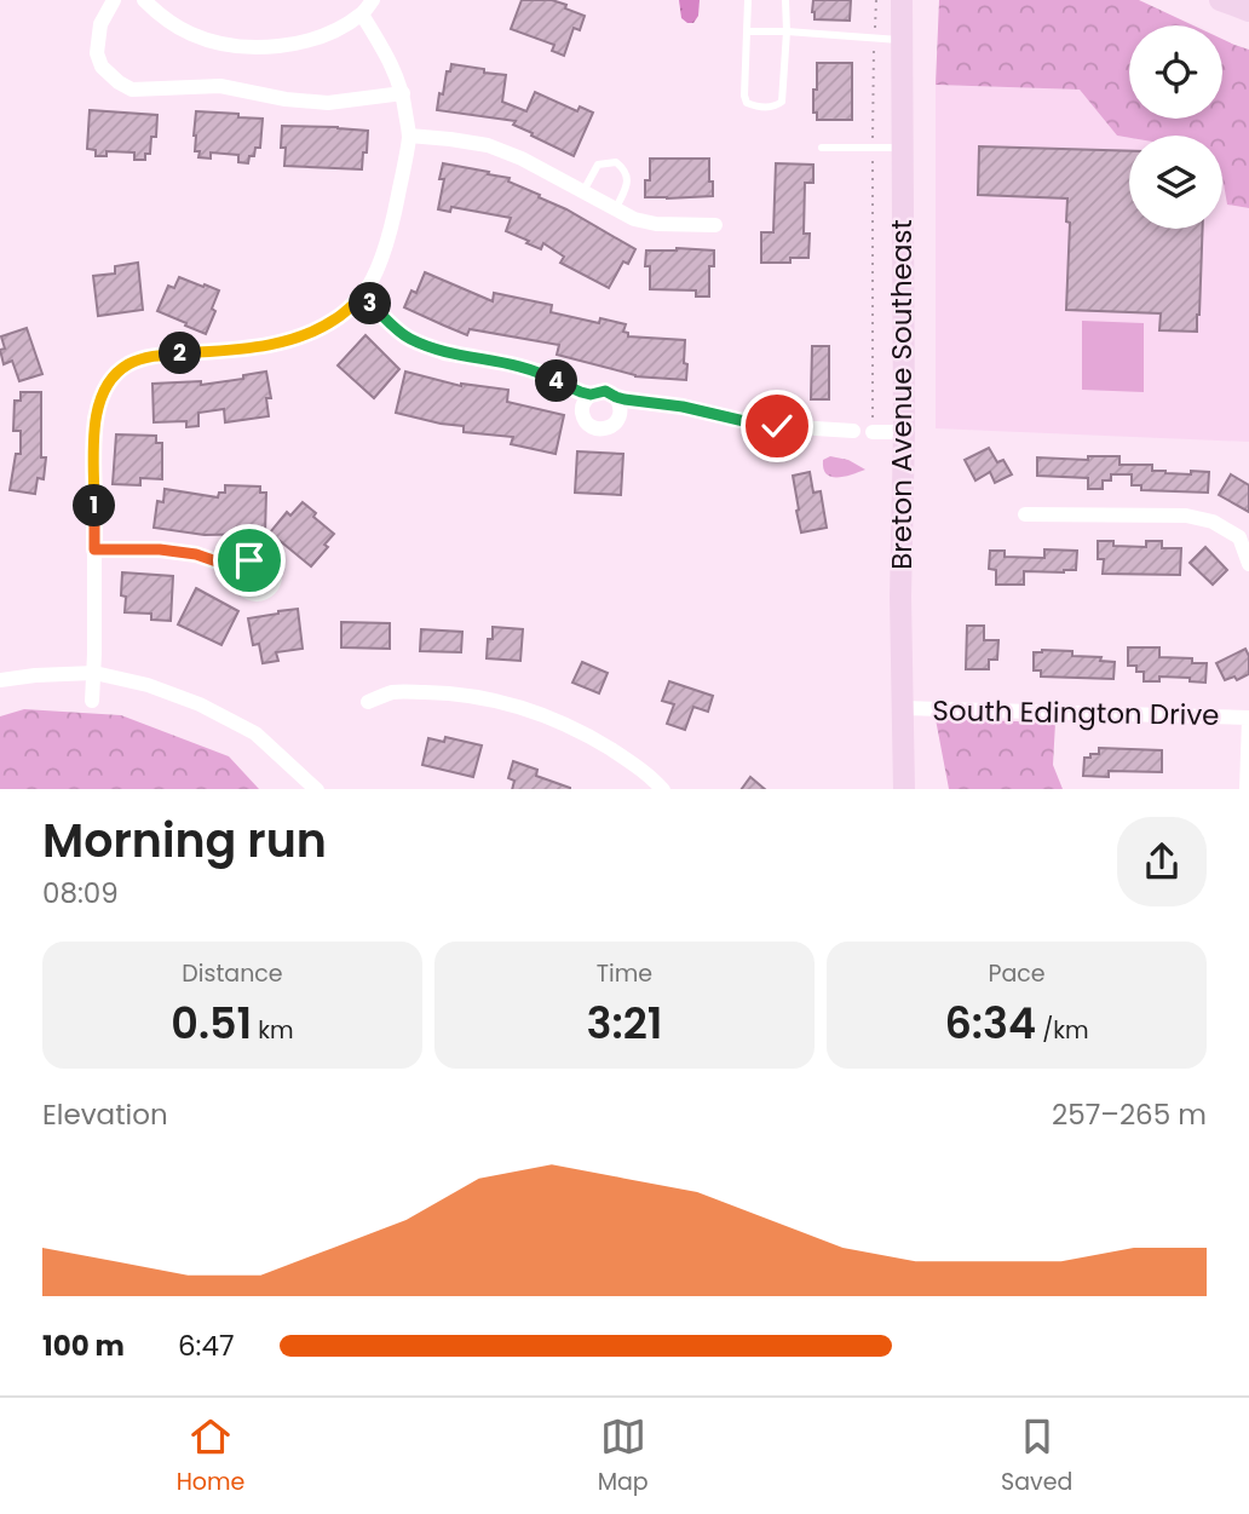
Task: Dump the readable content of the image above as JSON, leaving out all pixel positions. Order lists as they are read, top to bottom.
{
  "streets": {
    "main road": ["Breton Avenue Southeast"],
    "street": ["South Edington Drive"]
  },
  "crossings": [
    ["Breton Avenue Southeast", "South Edington Drive"]
  ],
  "page": {
    "pins": [
      "3",
      "2",
      "4",
      "1"
    ],
    "heading": ["Morning run", "08:09"],
    "stats": [
      ["Distance", "0.51 km"],
      ["Time", "3:21"],
      ["Pace", "6:34 /km"]
    ],
    "chart": ["Elevation", "257–265 m"],
    "list": [
      {
        "name": "100 m",
        "note": "6:47"
      }
    ],
    "tabs": ["Home", "Map", "Saved"]
  }
}
